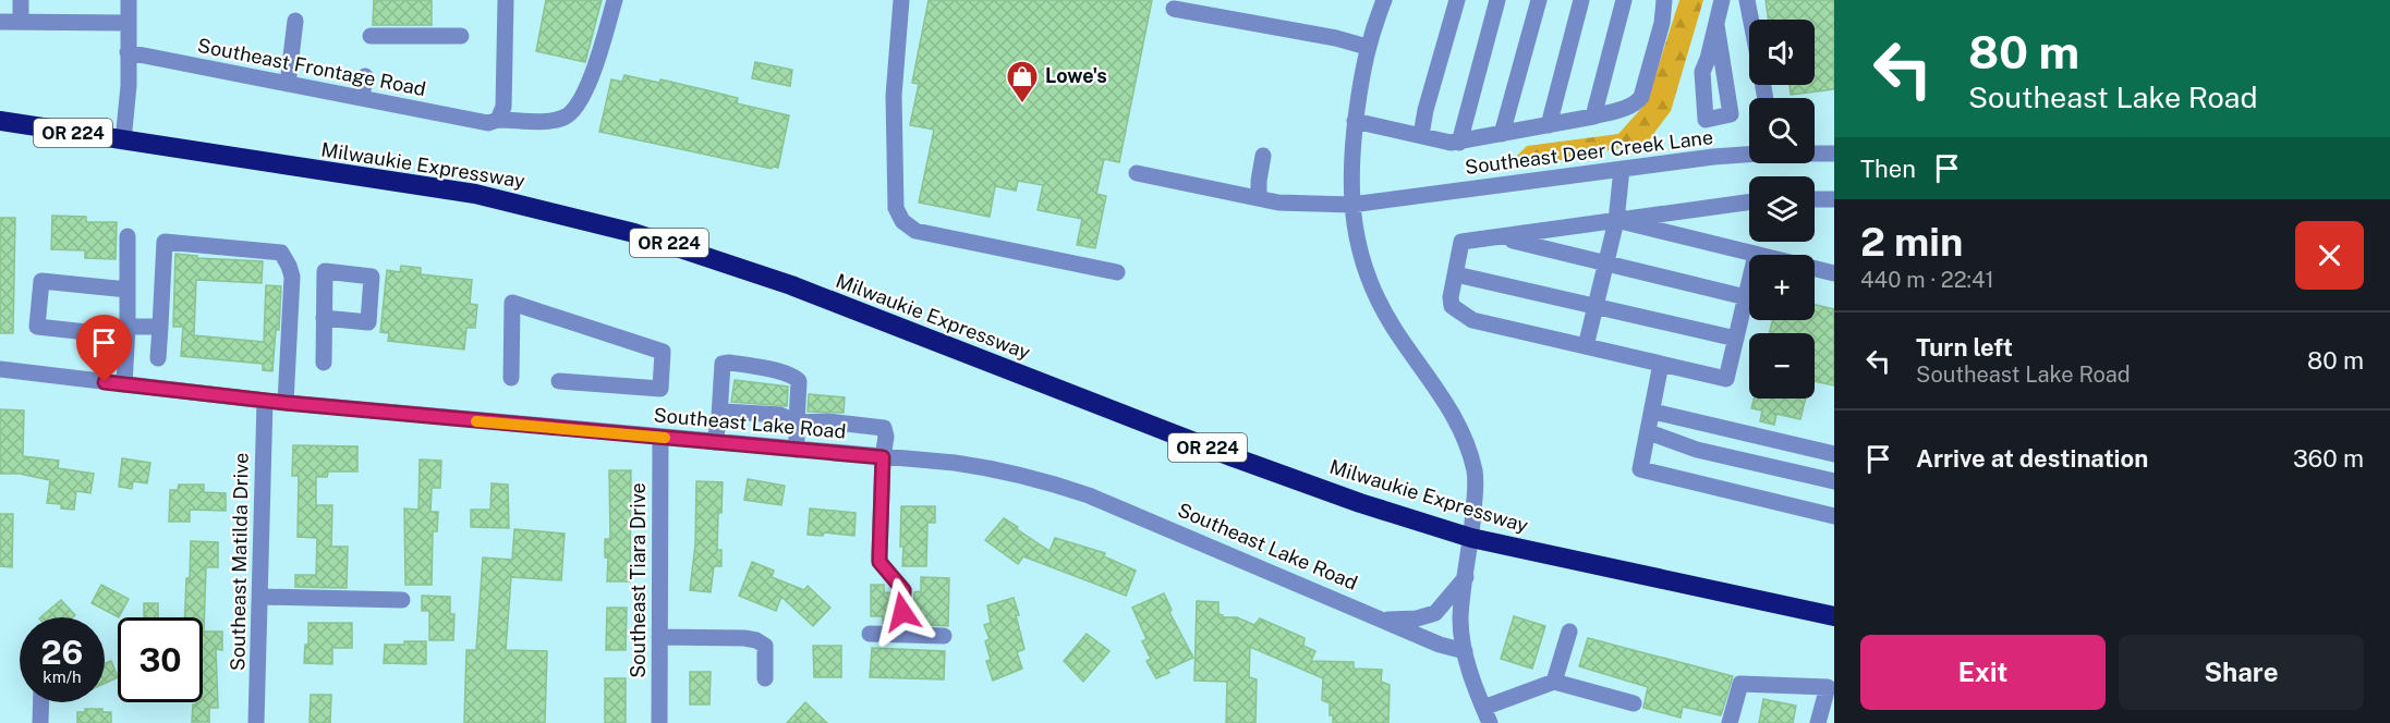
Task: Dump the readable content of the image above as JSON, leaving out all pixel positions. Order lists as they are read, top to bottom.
{
  "streets": {
    "highway": ["OR 224", "Milwaukie Expressway"],
    "street": [
      "Southeast Frontage Road",
      "Southeast Deer Creek Lane",
      "Southeast Lake Road",
      "Southeast Matilda Drive",
      "Southeast Tiara Drive"
    ]
  },
  "crossings": [
    ["Southeast Lake Road", "Southeast Matilda Drive"],
    ["Southeast Lake Road", "Southeast Tiara Drive"]
  ],
  "places": {
    "shop": ["Lowe's"]
  },
  "page": {
    "turn": ["80 m", "Southeast Lake Road"],
    "map_buttons": ["+", "−"],
    "then": "Then",
    "heading": ["2 min", "440 m · 22:41"],
    "list": [
      {
        "name": "Turn left",
        "note": "Southeast Lake Road",
        "value": "80 m"
      },
      {
        "name": "Arrive at destination",
        "value": "360 m"
      }
    ],
    "speed": "26 km/h",
    "limit": "30",
    "buttons": ["Exit", "Share"]
  }
}
